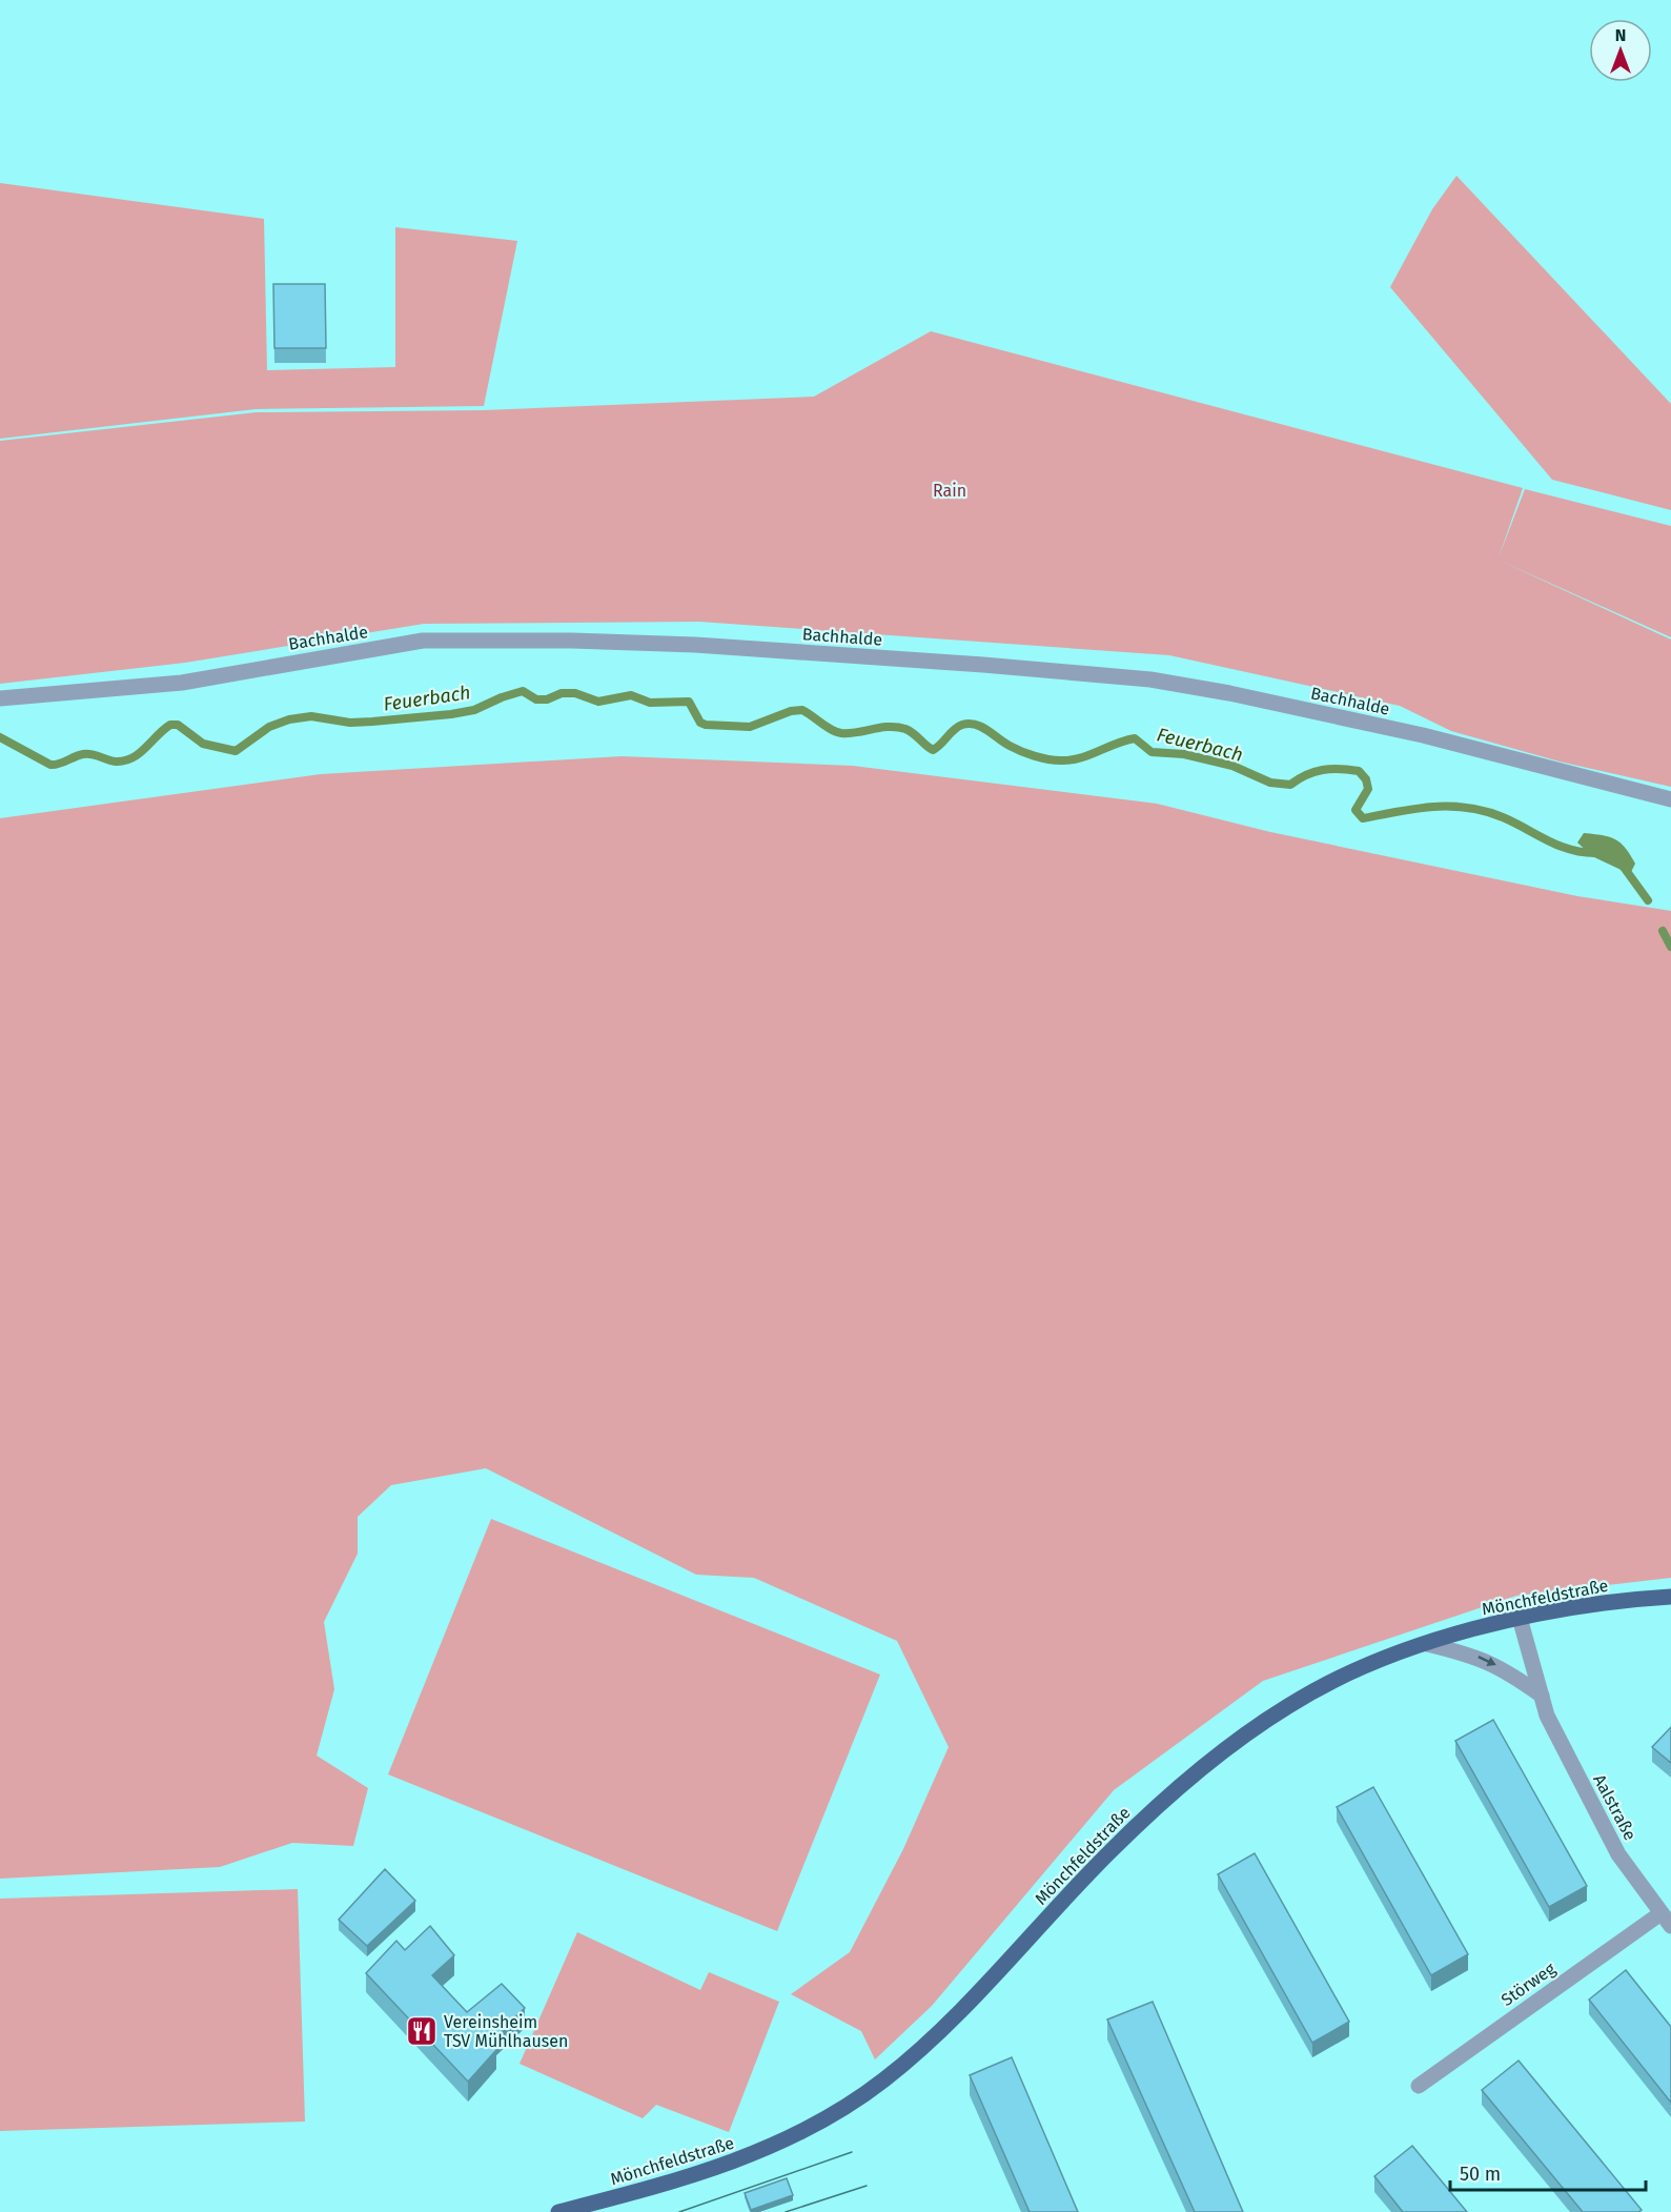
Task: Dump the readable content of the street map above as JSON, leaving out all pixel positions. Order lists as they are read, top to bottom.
{
  "streets": {
    "main road": ["Mönchfeldstraße"],
    "street": ["Bachhalde", "Aalstraße", "Störweg"]
  },
  "crossings": [
    ["Mönchfeldstraße", "Aalstraße"],
    ["Aalstraße", "Störweg"]
  ],
  "water": ["Feuerbach"],
  "parks": ["Rain"],
  "places": {
    "restaurant": ["Vereinsheim TSV Mühlhausen"]
  },
  "scale_bar": "50 m",
  "north": "top"
}
